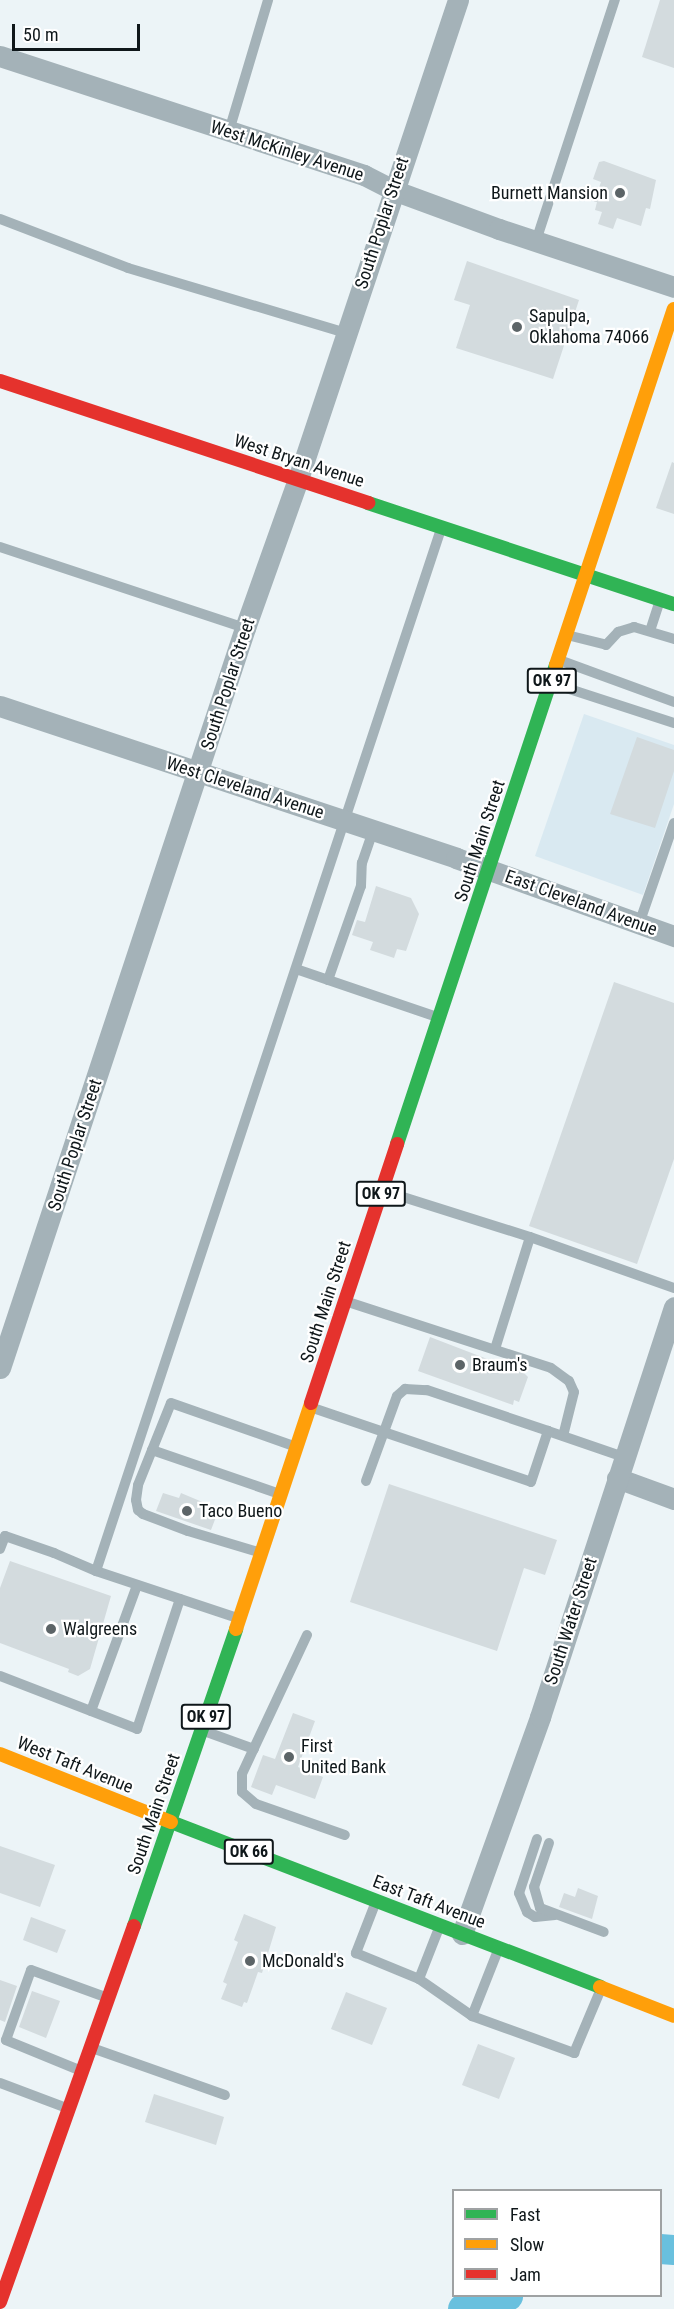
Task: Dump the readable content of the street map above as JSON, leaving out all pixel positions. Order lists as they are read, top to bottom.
{
  "streets": {
    "main road": [
      "West Bryan Avenue",
      "OK 97",
      "South Main Street",
      "West Taft Avenue",
      "OK 66",
      "East Taft Avenue"
    ],
    "street": [
      "West McKinley Avenue",
      "South Poplar Street",
      "West Cleveland Avenue",
      "East Cleveland Avenue",
      "South Water Street"
    ]
  },
  "crossings": [
    ["West McKinley Avenue", "South Poplar Street"],
    ["South Poplar Street", "West Bryan Avenue"],
    ["South Poplar Street", "West Cleveland Avenue"],
    ["West Bryan Avenue", "South Main Street"],
    ["West Cleveland Avenue", "South Main Street"],
    ["West Cleveland Avenue", "East Cleveland Avenue"],
    ["South Main Street", "East Cleveland Avenue"],
    ["South Main Street", "West Taft Avenue"],
    ["South Main Street", "East Taft Avenue"],
    ["South Water Street", "East Taft Avenue"],
    ["West Taft Avenue", "East Taft Avenue"]
  ],
  "places": [
    "Burnett Mansion",
    "Sapulpa, Oklahoma 74066",
    "Braum's",
    "Taco Bueno",
    "Walgreens",
    "First United Bank",
    "McDonald's"
  ],
  "legend": ["Fast", "Slow", "Jam"],
  "scale_bar": "50 m"
}
